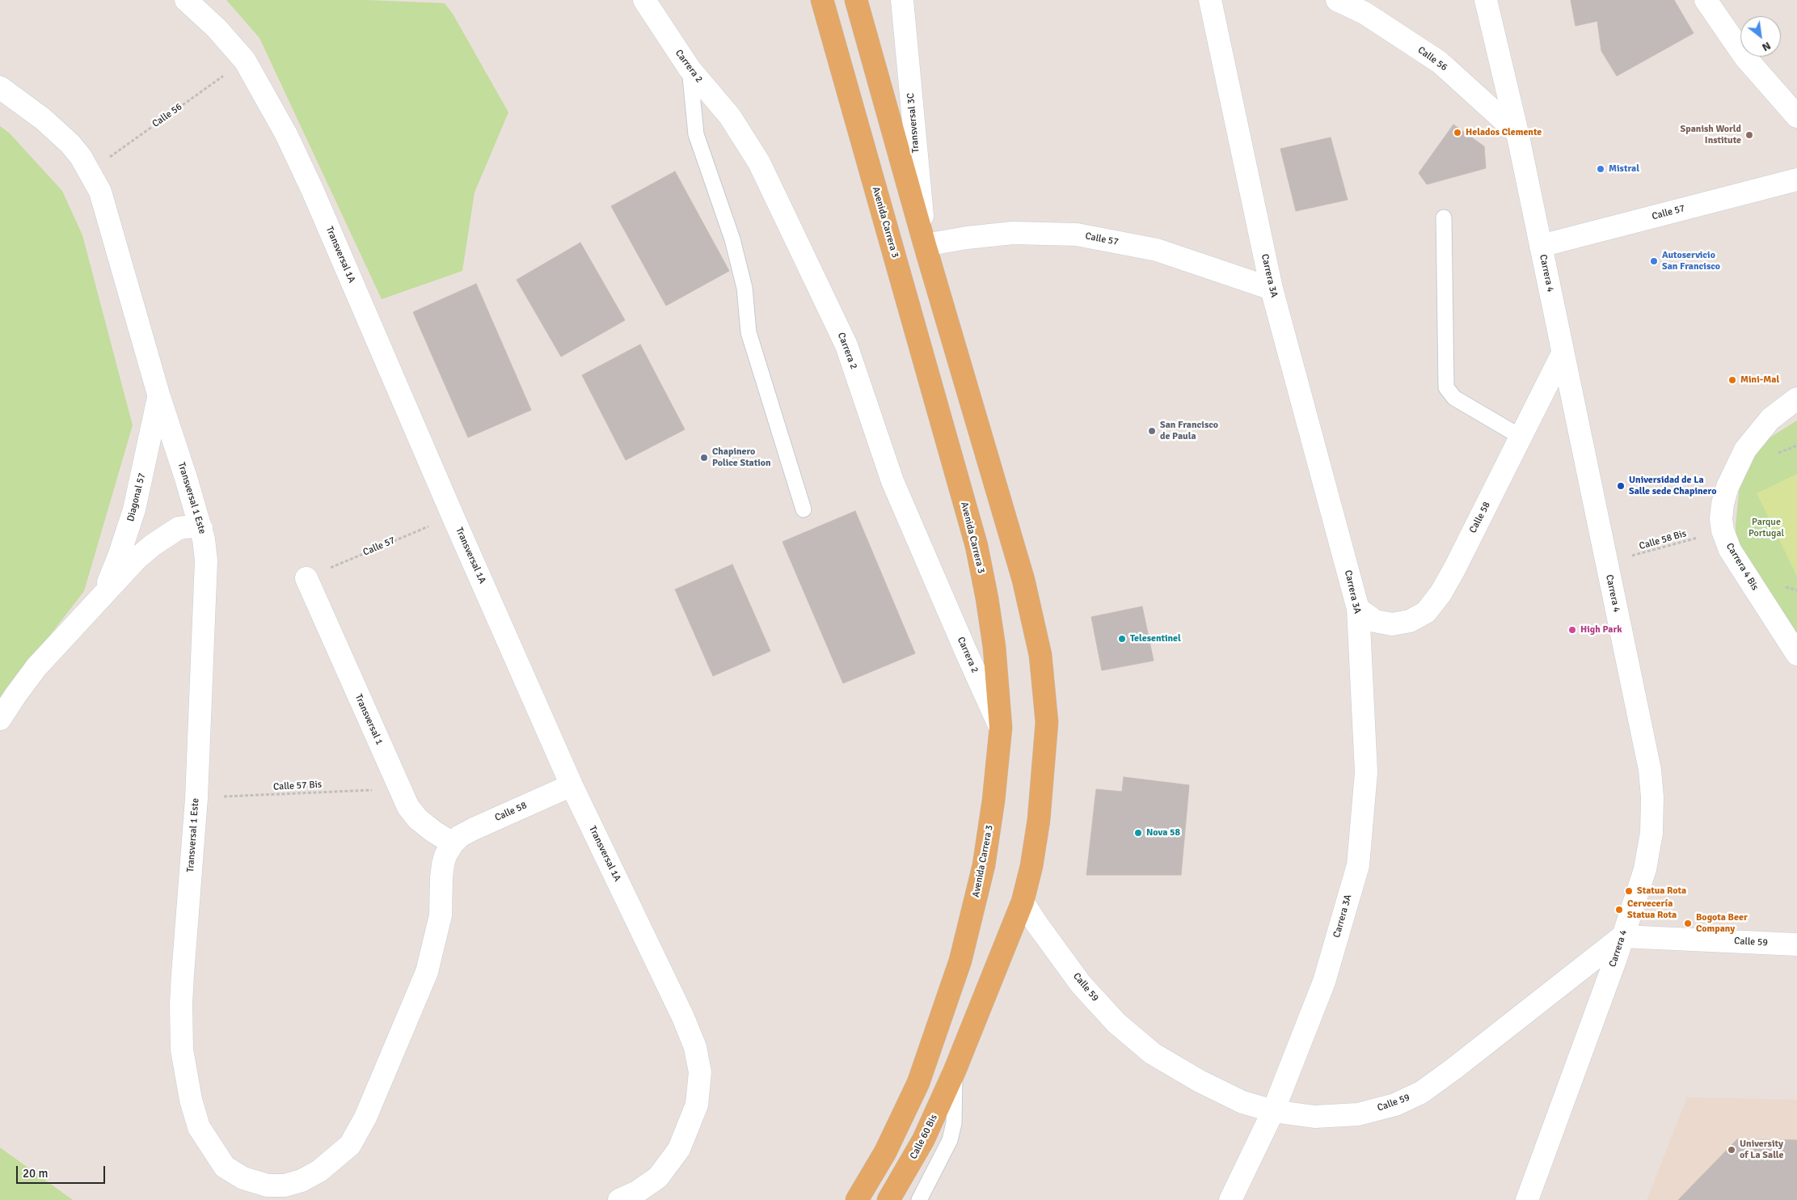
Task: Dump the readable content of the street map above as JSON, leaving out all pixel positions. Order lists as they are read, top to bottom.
{
  "streets": {
    "main road": ["Avenida Carrera 3", "Calle 60 Bis"],
    "street": [
      "Calle 56",
      "Carrera 2",
      "Transversal 3C",
      "Calle 57",
      "Transversal 1A",
      "Carrera 4",
      "Carrera 3A",
      "Diagonal 57",
      "Transversal 1 Este",
      "Calle 58",
      "Carrera 4 Bis",
      "Transversal 1",
      "Calle 59"
    ],
    "path": ["Calle 58 Bis", "Calle 57 Bis"]
  },
  "crossings": [
    ["Calle 56", "Transversal 1A"],
    ["Calle 56", "Carrera 4"],
    ["Calle 56", "Transversal 1 Este"],
    ["Carrera 2", "Avenida Carrera 3"],
    ["Transversal 3C", "Calle 57"],
    ["Calle 57", "Transversal 1A"],
    ["Calle 57", "Carrera 4"],
    ["Calle 57", "Carrera 3A"],
    ["Calle 57", "Transversal 1"],
    ["Transversal 1A", "Calle 58"],
    ["Carrera 4", "Calle 58"],
    ["Carrera 4", "Calle 58 Bis"],
    ["Carrera 4", "Calle 59"],
    ["Carrera 3A", "Calle 58"],
    ["Carrera 3A", "Calle 59"],
    ["Diagonal 57", "Transversal 1 Este"],
    ["Transversal 1 Este", "Calle 58"],
    ["Transversal 1 Este", "Transversal 1"],
    ["Transversal 1 Este", "Calle 57 Bis"],
    ["Calle 58", "Transversal 1"],
    ["Calle 58 Bis", "Carrera 4 Bis"],
    ["Transversal 1", "Calle 57 Bis"]
  ],
  "parks": ["Parque Portugal"],
  "places": [
    "Helados Clemente",
    "Spanish World Institute",
    "Mistral",
    "Autoservicio San Francisco",
    "Mini-Mal",
    "San Francisco de Paula",
    "Chapinero Police Station",
    "Universidad de La Salle sede Chapinero",
    "High Park",
    "Telesentinel",
    "Nova 58",
    "Statua Rota",
    "Cervecería Statua Rota",
    "Bogota Beer Company",
    "University of La Salle"
  ],
  "scale_bar": "20 m",
  "north": "bottom right"
}
